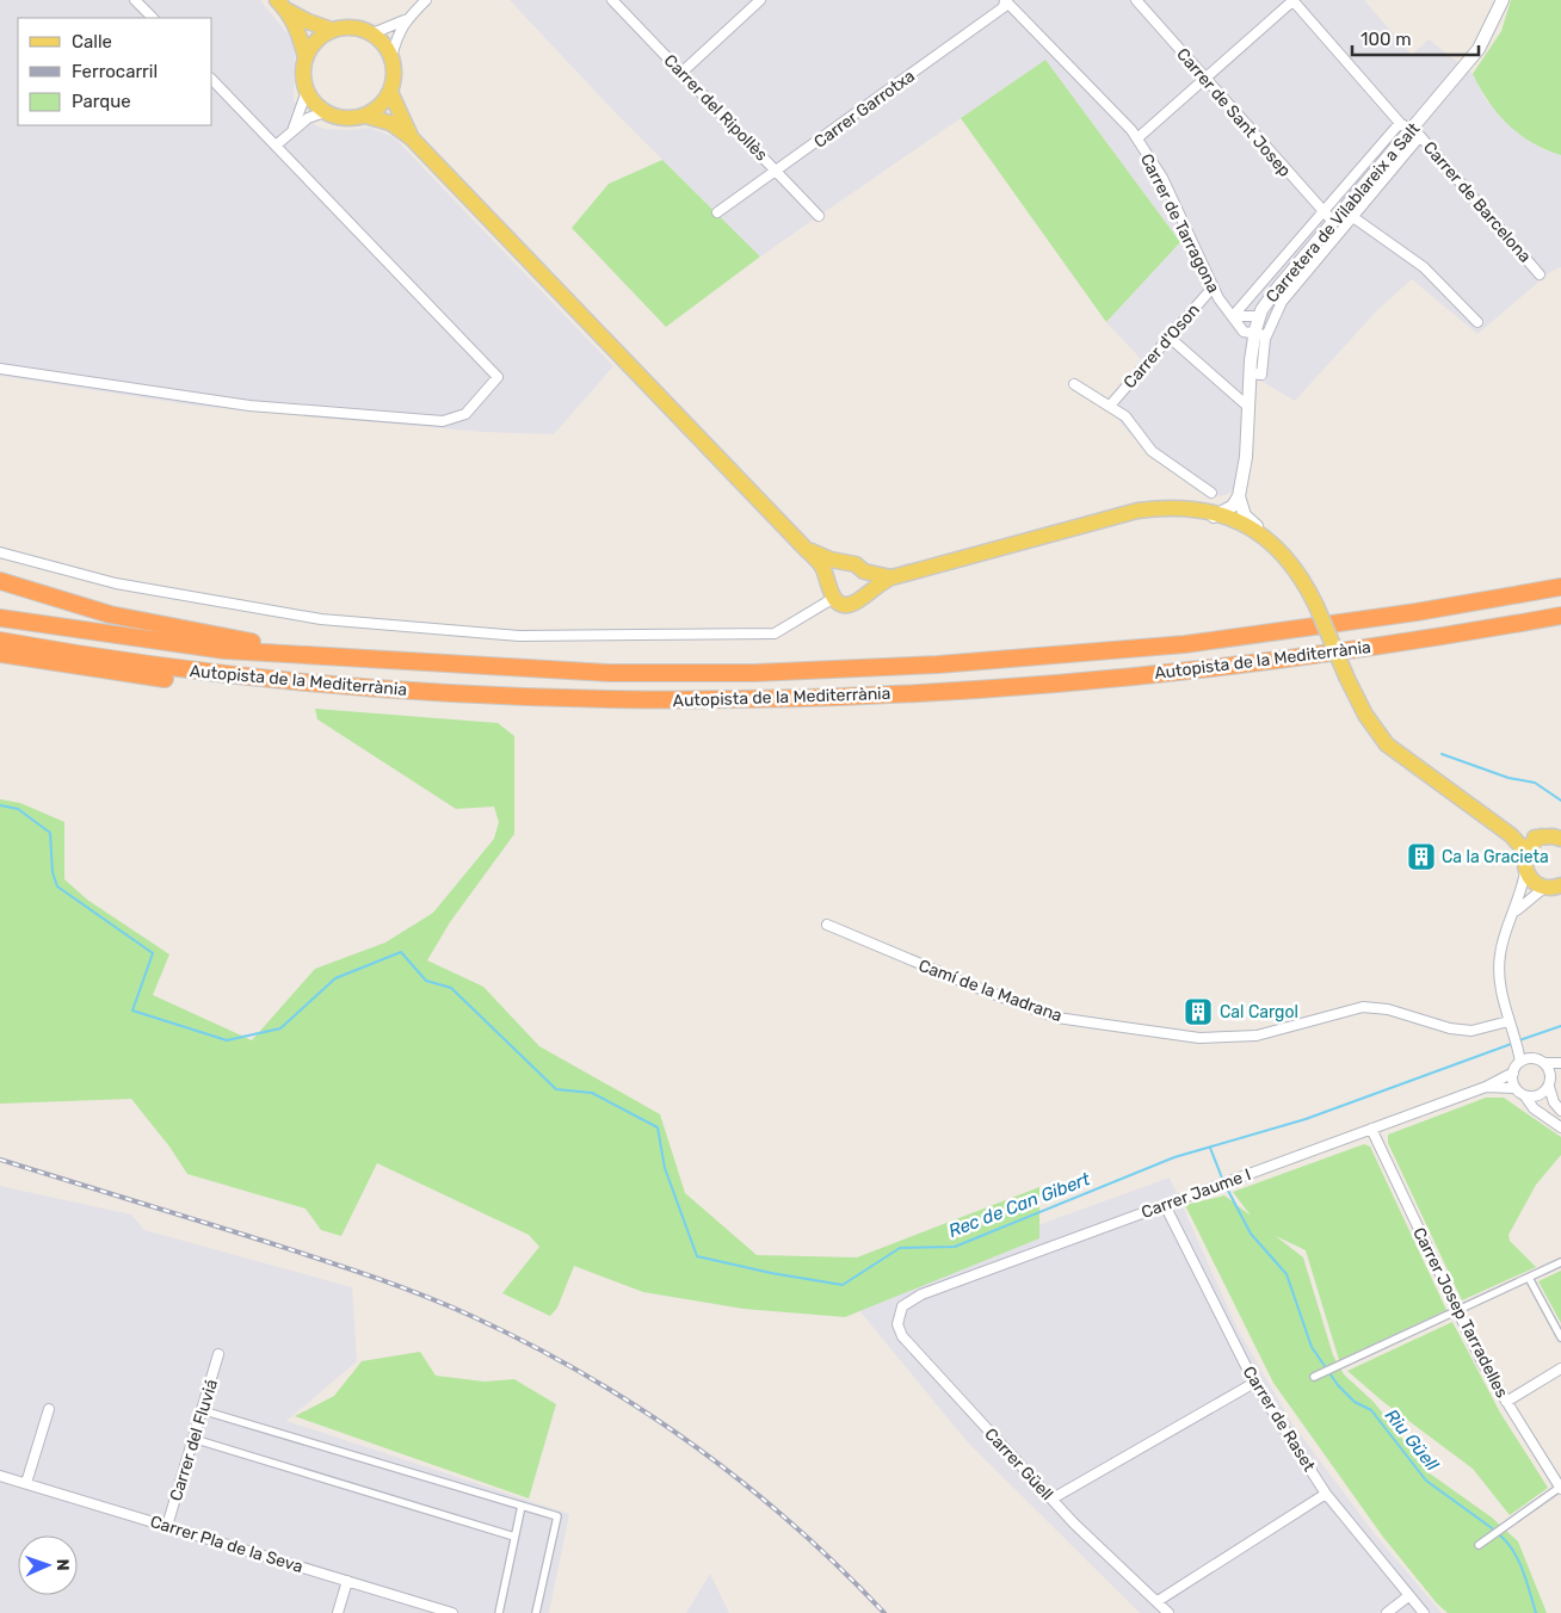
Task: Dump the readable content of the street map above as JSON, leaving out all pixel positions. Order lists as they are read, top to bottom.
{
  "streets": {
    "highway": ["Autopista de la Mediterrània"],
    "street": [
      "Carrer del Ripollès",
      "Carrer Garrotxa",
      "Carrer de Sant Josep",
      "Carrer de Barcelona",
      "Carretera de Vilablareix a Salt",
      "Carrer de Tarragona",
      "Carrer d'Oson",
      "Camí de la Madrana",
      "Carrer Jaume I",
      "Carrer Josep Tarradelles",
      "Carrer de Raset",
      "Carrer del Fluviá",
      "Carrer Güell",
      "Carrer Pla de la Seva"
    ]
  },
  "crossings": [
    ["Carrer del Ripollès", "Carrer Garrotxa"],
    ["Carrer Garrotxa", "Carrer de Tarragona"],
    ["Carrer de Sant Josep", "Carretera de Vilablareix a Salt"],
    ["Carrer de Barcelona", "Carretera de Vilablareix a Salt"],
    ["Carretera de Vilablareix a Salt", "Carrer de Tarragona"],
    ["Carrer de Tarragona", "Carrer d'Oson"],
    ["Carrer Jaume I", "Carrer Josep Tarradelles"],
    ["Carrer Jaume I", "Carrer de Raset"],
    ["Carrer Jaume I", "Carrer Güell"],
    ["Carrer del Fluviá", "Carrer Pla de la Seva"]
  ],
  "water": ["Rec de Can Gibert", "Riu Güell"],
  "places": {
    "building": ["Ca la Gracieta", "Cal Cargol"]
  },
  "legend": ["Calle", "Ferrocarril", "Parque"],
  "scale_bar": "100 m",
  "north": "right"
}
